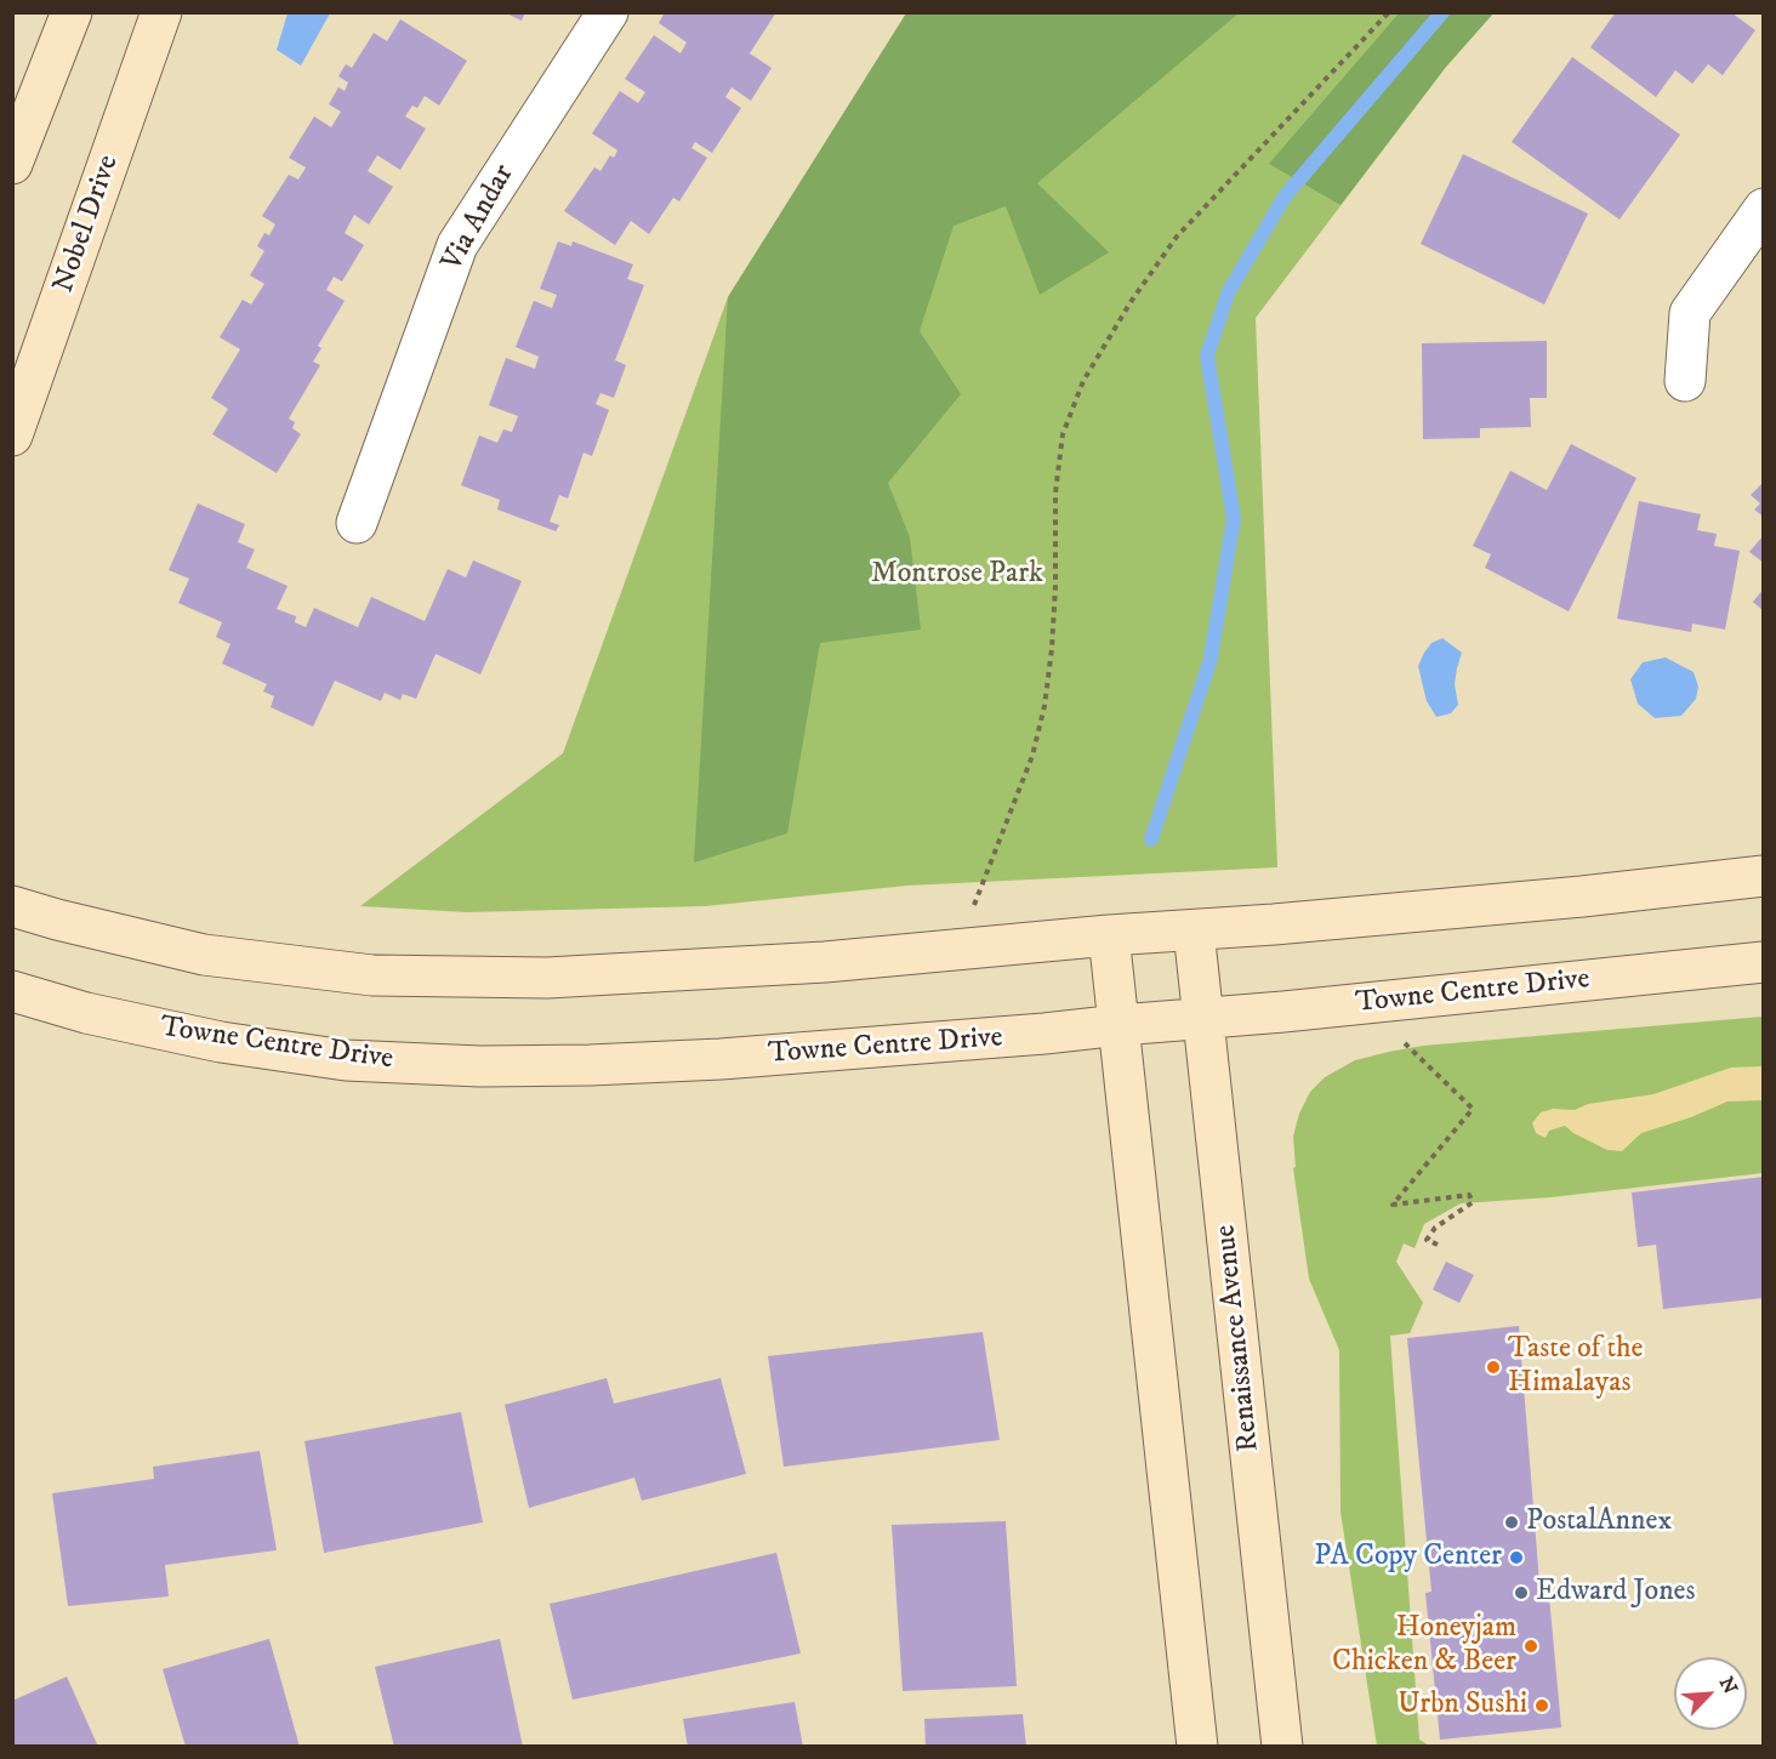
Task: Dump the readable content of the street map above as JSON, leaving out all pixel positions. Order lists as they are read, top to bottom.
{
  "streets": {
    "main road": ["Nobel Drive", "Towne Centre Drive", "Renaissance Avenue"],
    "street": ["Via Andar"]
  },
  "crossings": [
    ["Towne Centre Drive", "Renaissance Avenue"]
  ],
  "parks": ["Montrose Park"],
  "places": [
    "Taste of the Himalayas",
    "PostalAnnex",
    "PA Copy Center",
    "Edward Jones",
    "Honeyjam Chicken & Beer",
    "Urbn Sushi"
  ],
  "north": "top right"
}
